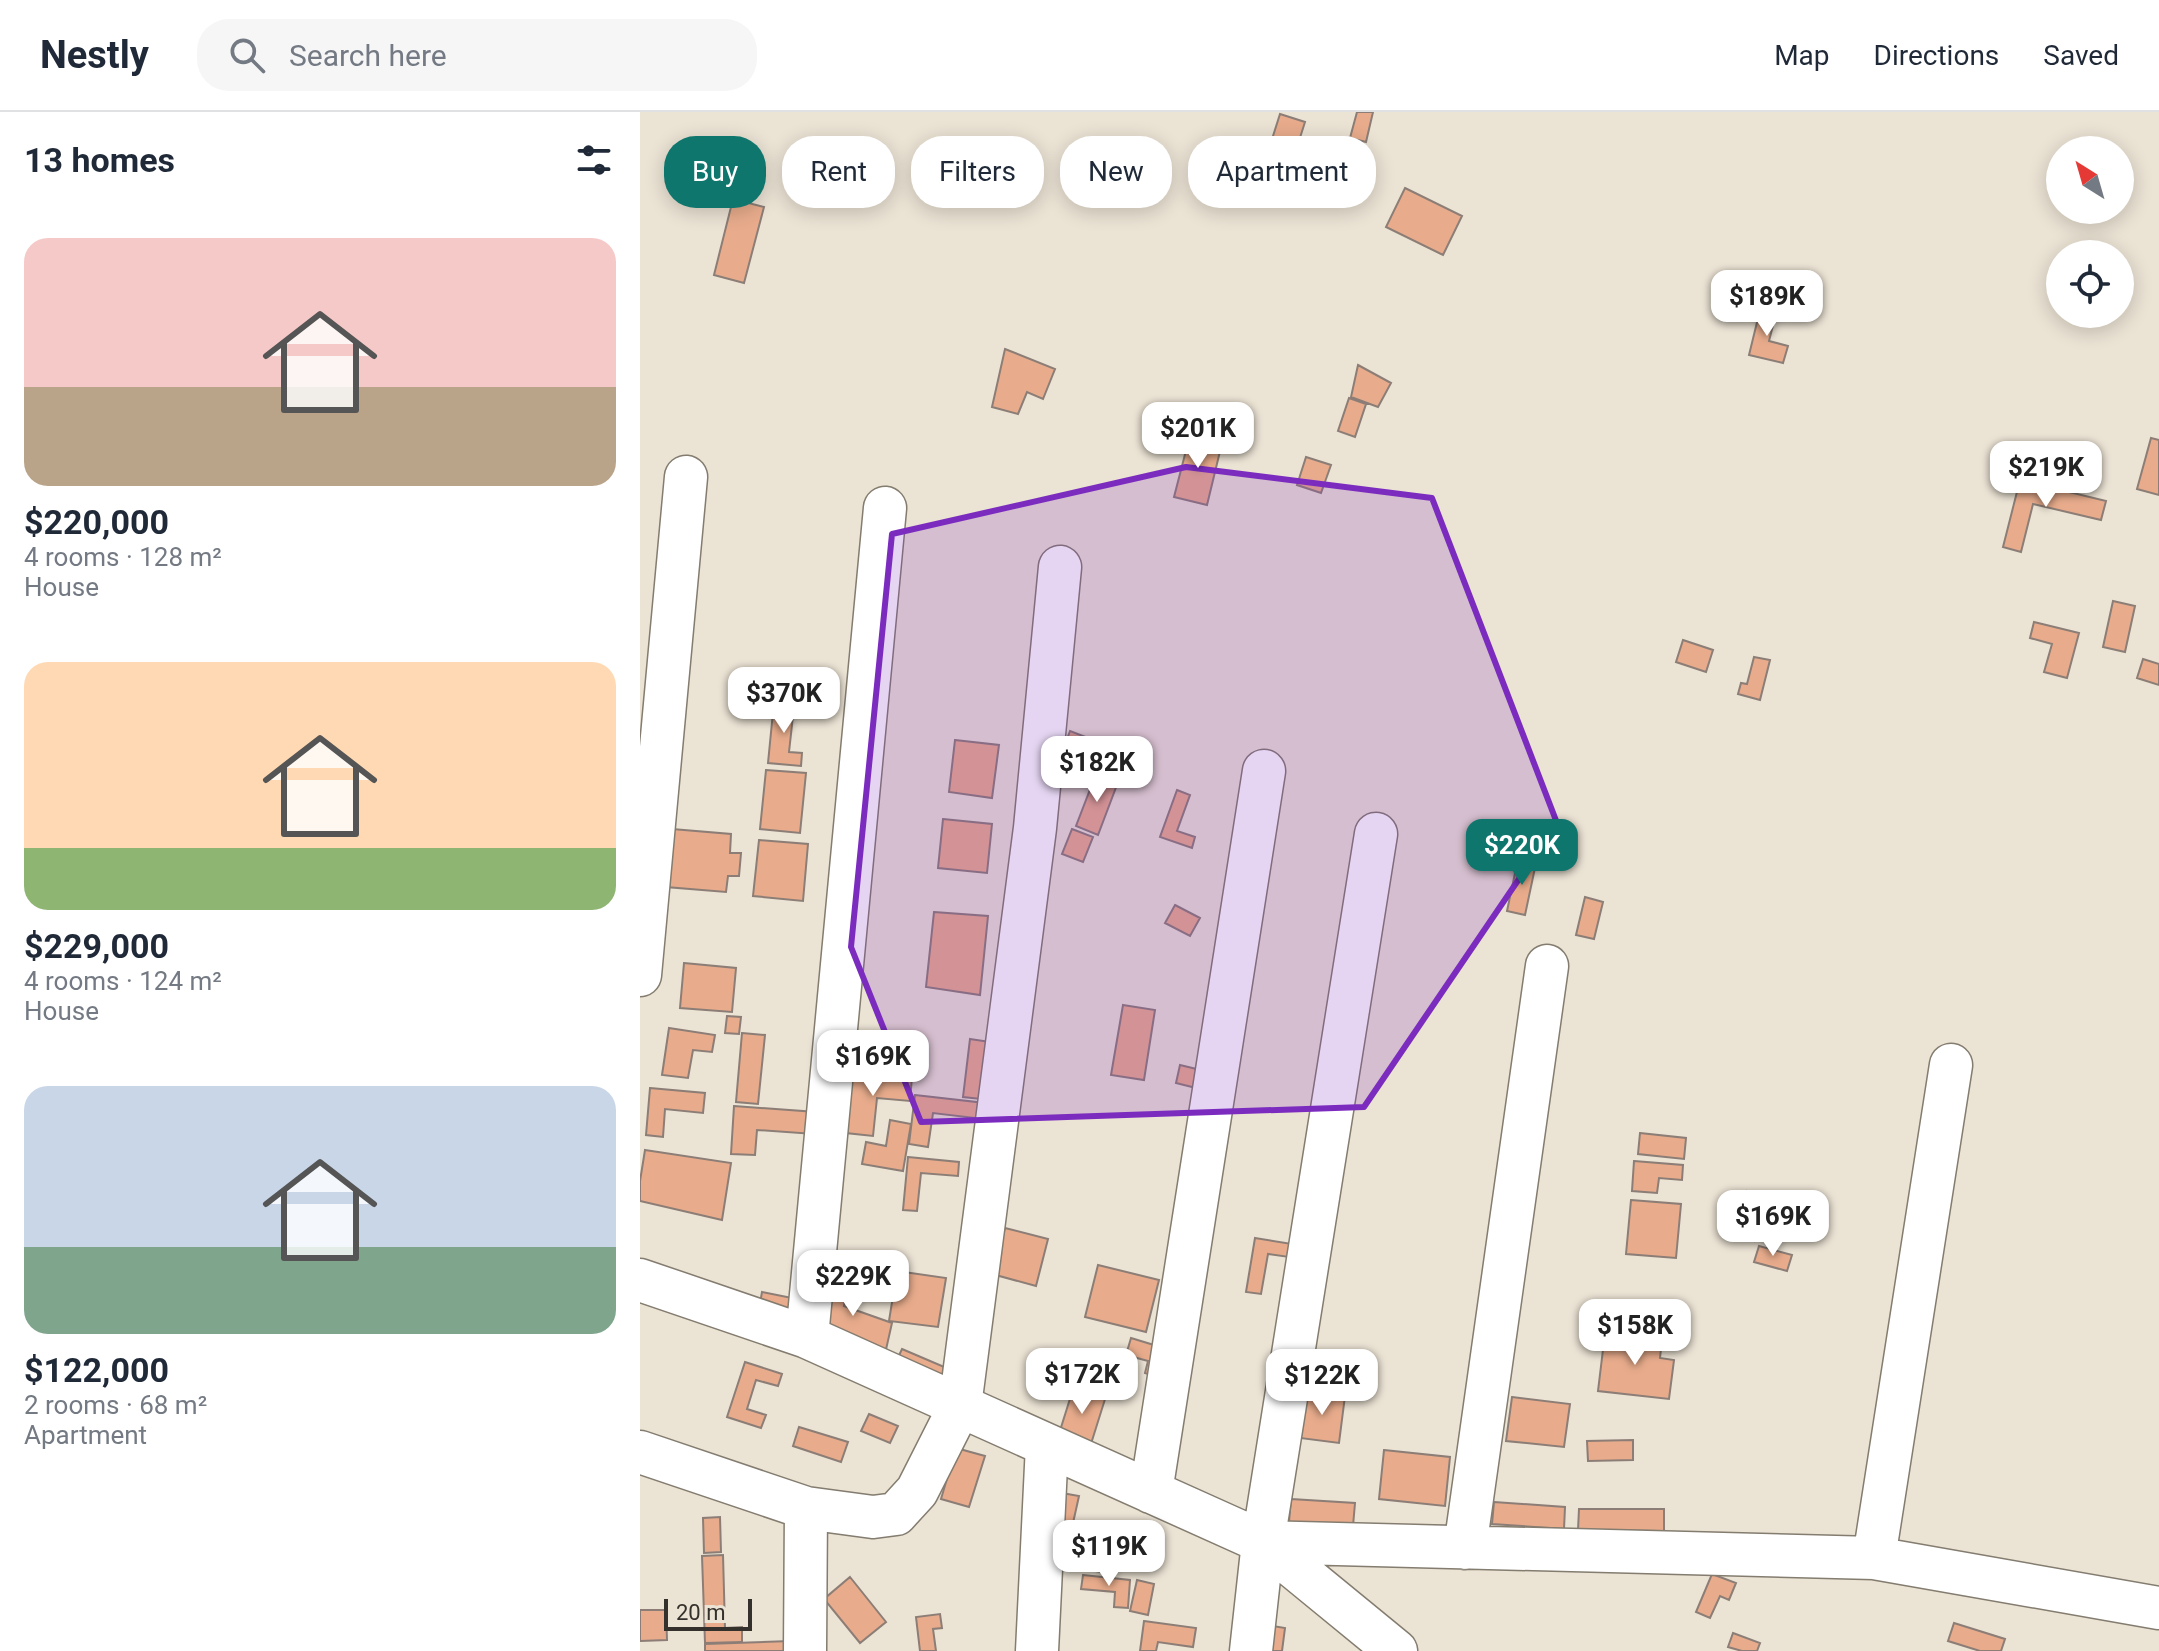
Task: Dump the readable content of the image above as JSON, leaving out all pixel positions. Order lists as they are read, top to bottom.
{
  "scale_bar": "20 m",
  "north": "top left",
  "page": {
    "header": "Nestly",
    "search": "Search here",
    "nav": ["Map", "Directions", "Saved"],
    "heading": "13 homes",
    "chip": [
      "Buy",
      "Rent",
      "Filters",
      "New",
      "Apartment"
    ],
    "list": [
      {
        "name": "$220,000",
        "note": "4 rooms · 128 m² · House"
      },
      {
        "name": "$229,000",
        "note": "4 rooms · 124 m² · House"
      },
      {
        "name": "$122,000",
        "note": "2 rooms · 68 m² · Apartment"
      }
    ],
    "price": [
      "$189K",
      "$201K",
      "$219K",
      "$370K",
      "$182K",
      "$220K",
      "$169K",
      "$169K",
      "$229K",
      "$158K",
      "$172K",
      "$122K",
      "$119K"
    ],
    "scale": "20 m"
  }
}
